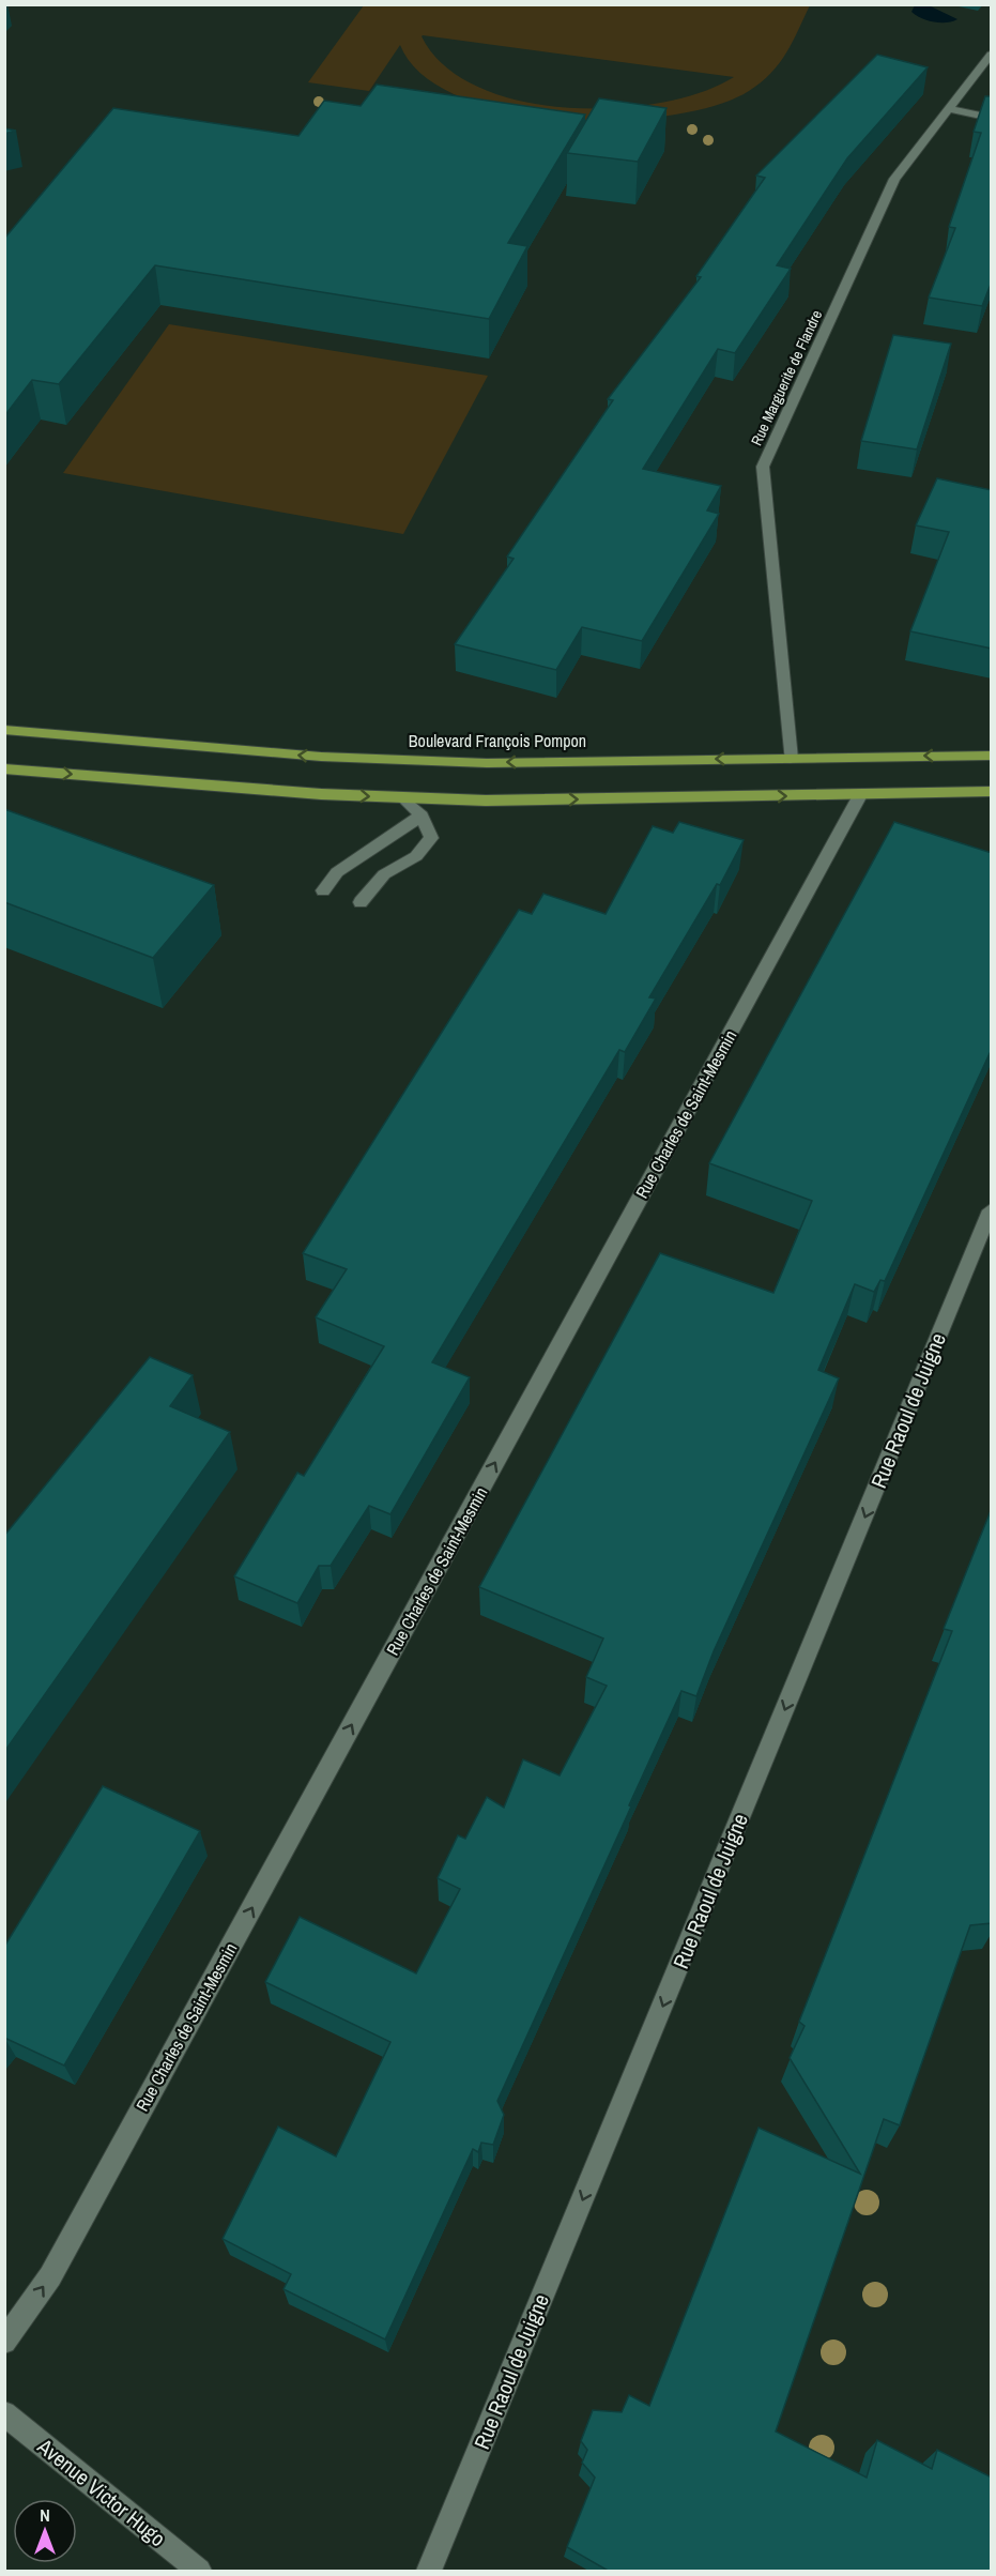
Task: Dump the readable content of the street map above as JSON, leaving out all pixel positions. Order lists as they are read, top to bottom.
{
  "streets": {
    "main road": ["Boulevard François Pompon"],
    "street": [
      "Rue Marguerite de Flandre",
      "Rue Charles de Saint-Mesmin",
      "Rue Raoul de Juigne",
      "Avenue Victor Hugo"
    ]
  },
  "crossings": [
    ["Rue Marguerite de Flandre", "Boulevard François Pompon"]
  ],
  "one_way": ["Rue Charles de Saint-Mesmin", "Rue Raoul de Juigne"],
  "north": "top"
}
